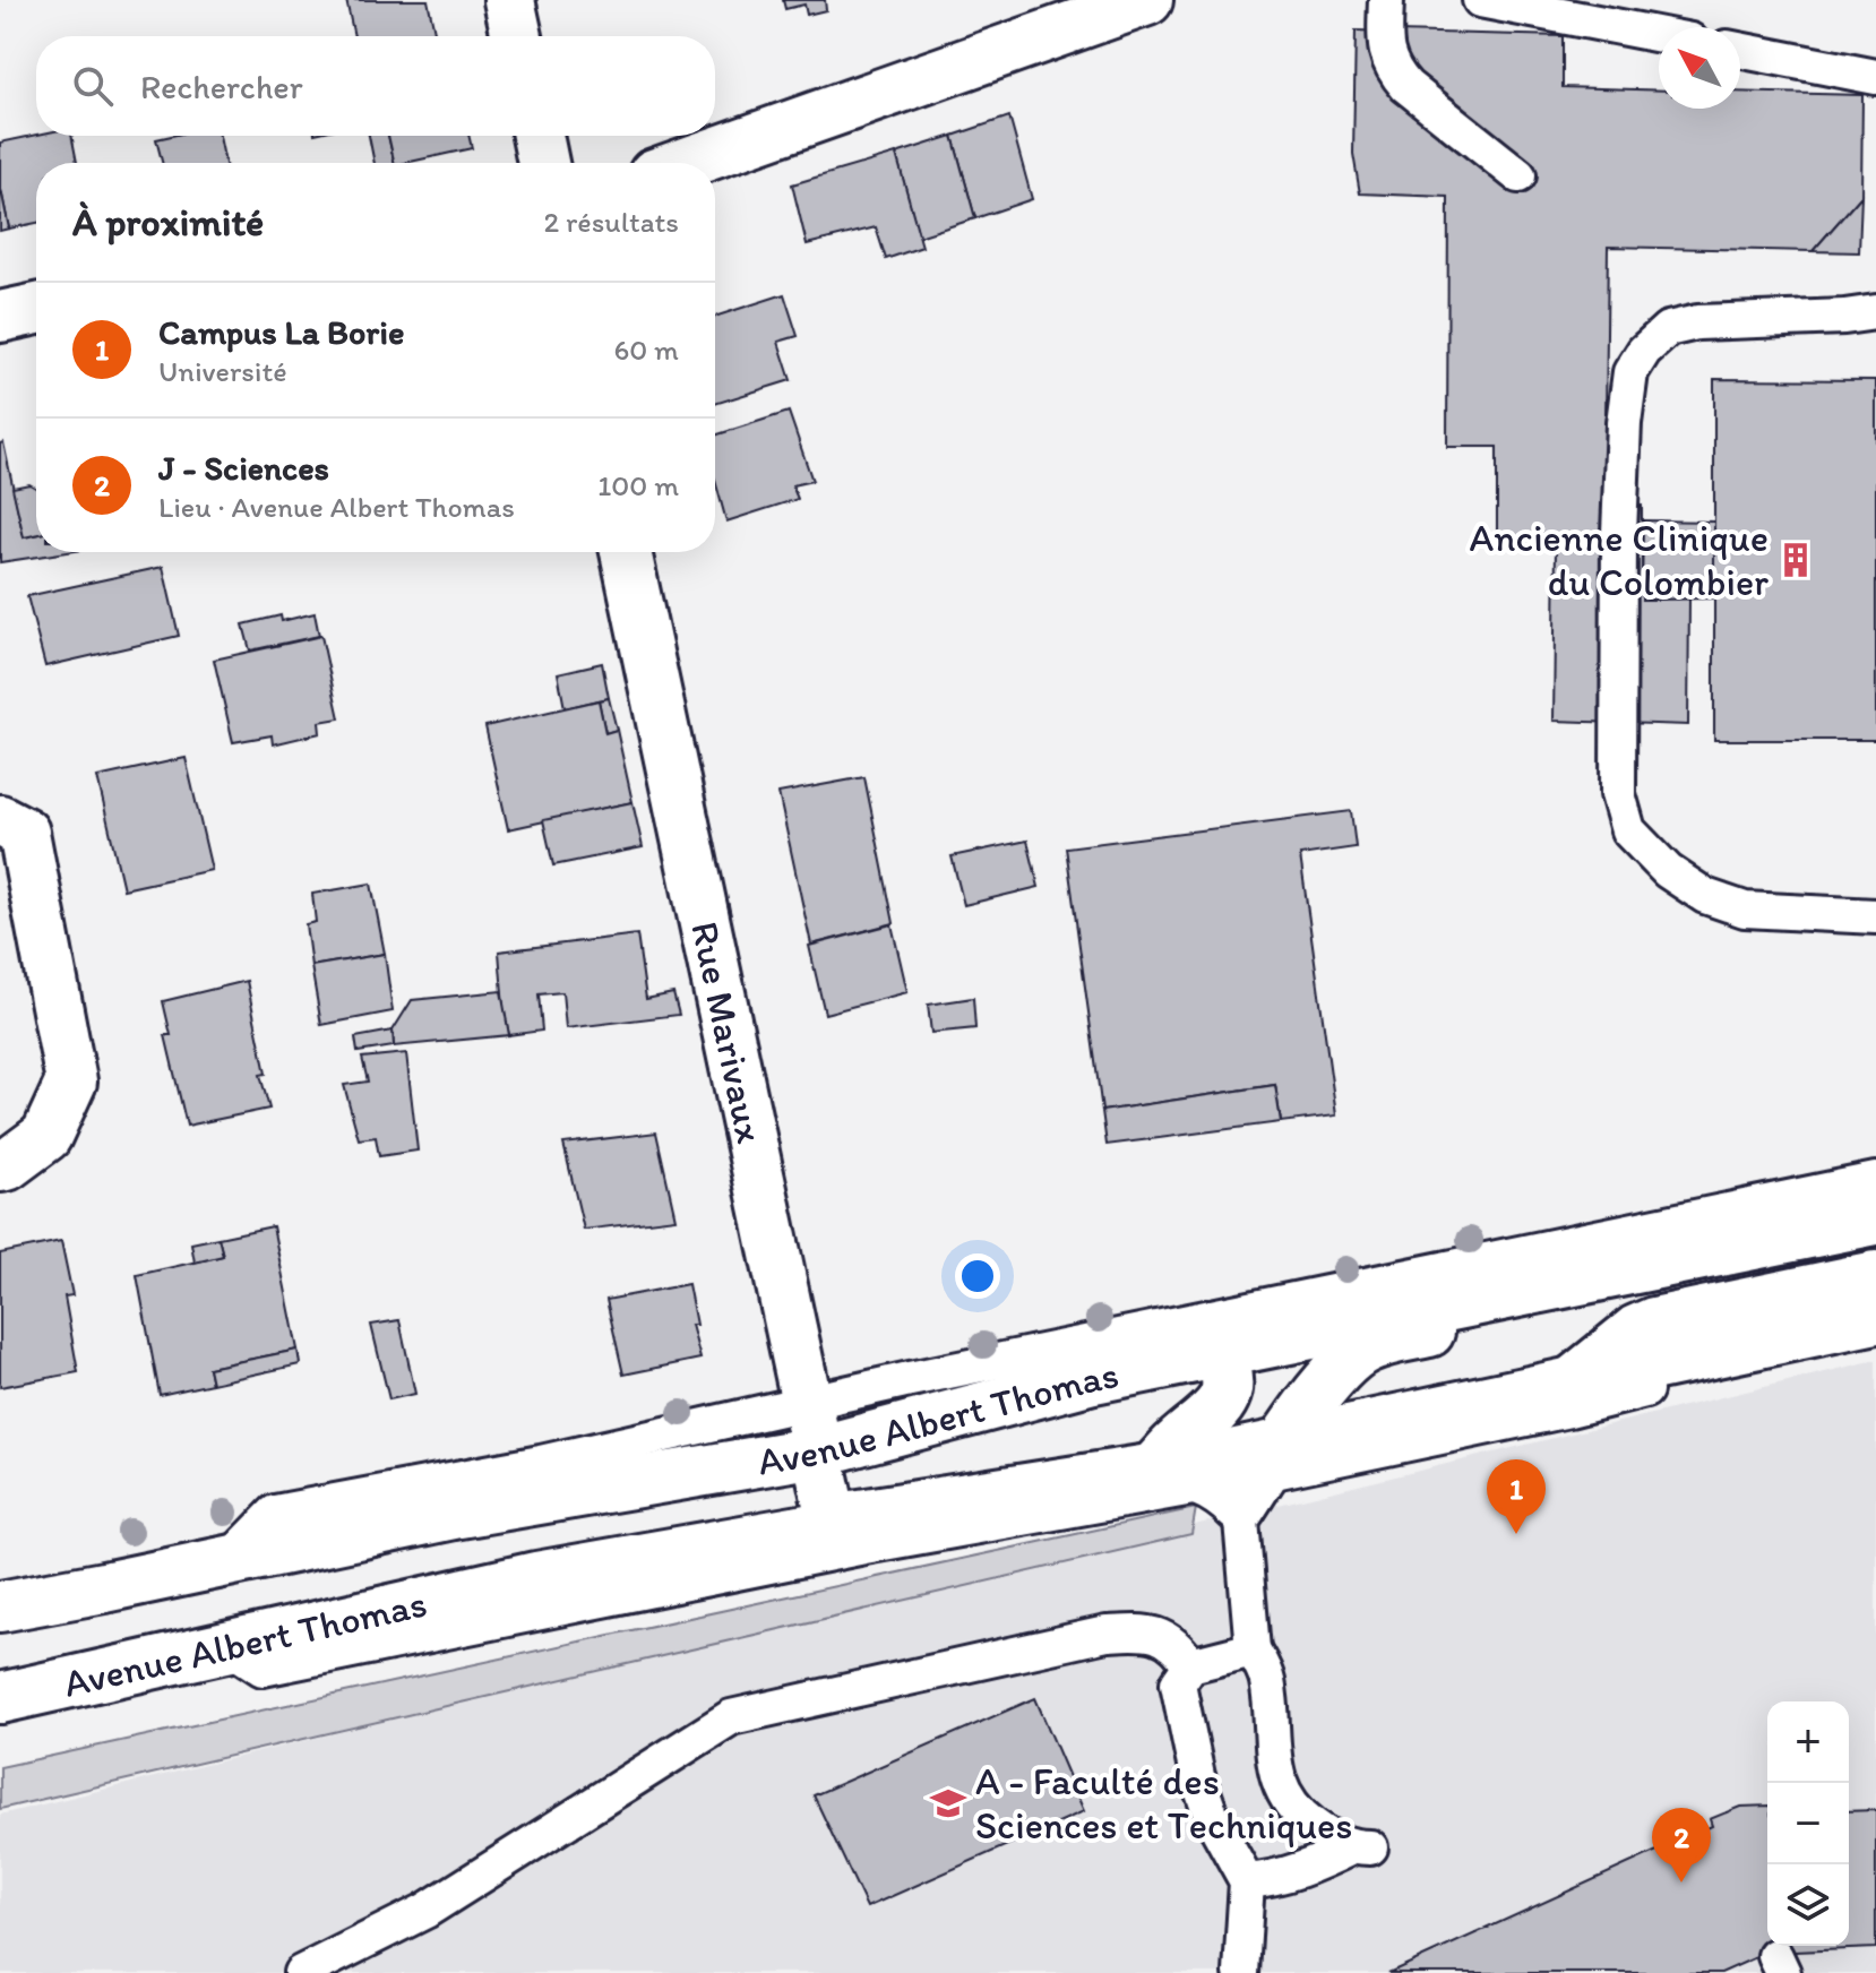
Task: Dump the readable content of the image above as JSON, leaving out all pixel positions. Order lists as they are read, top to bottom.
{
  "streets": {
    "street": ["Rue Marivaux", "Avenue Albert Thomas"]
  },
  "crossings": [
    ["Rue Marivaux", "Avenue Albert Thomas"]
  ],
  "places": {
    "building": ["Ancienne Clinique du Colombier"],
    "school or university": ["A - Faculté des Sciences et Techniques"]
  },
  "north": "top left",
  "page": {
    "search": "Rechercher",
    "heading": ["À proximité", "2 résultats"],
    "list": [
      {
        "mark": "1",
        "name": "Campus La Borie",
        "note": "Université",
        "value": "60 m"
      },
      {
        "mark": "2",
        "name": "J - Sciences",
        "note": "Lieu · Avenue Albert Thomas",
        "value": "100 m"
      }
    ],
    "pins": ["1", "2"],
    "map_buttons": ["+", "−"]
  }
}
